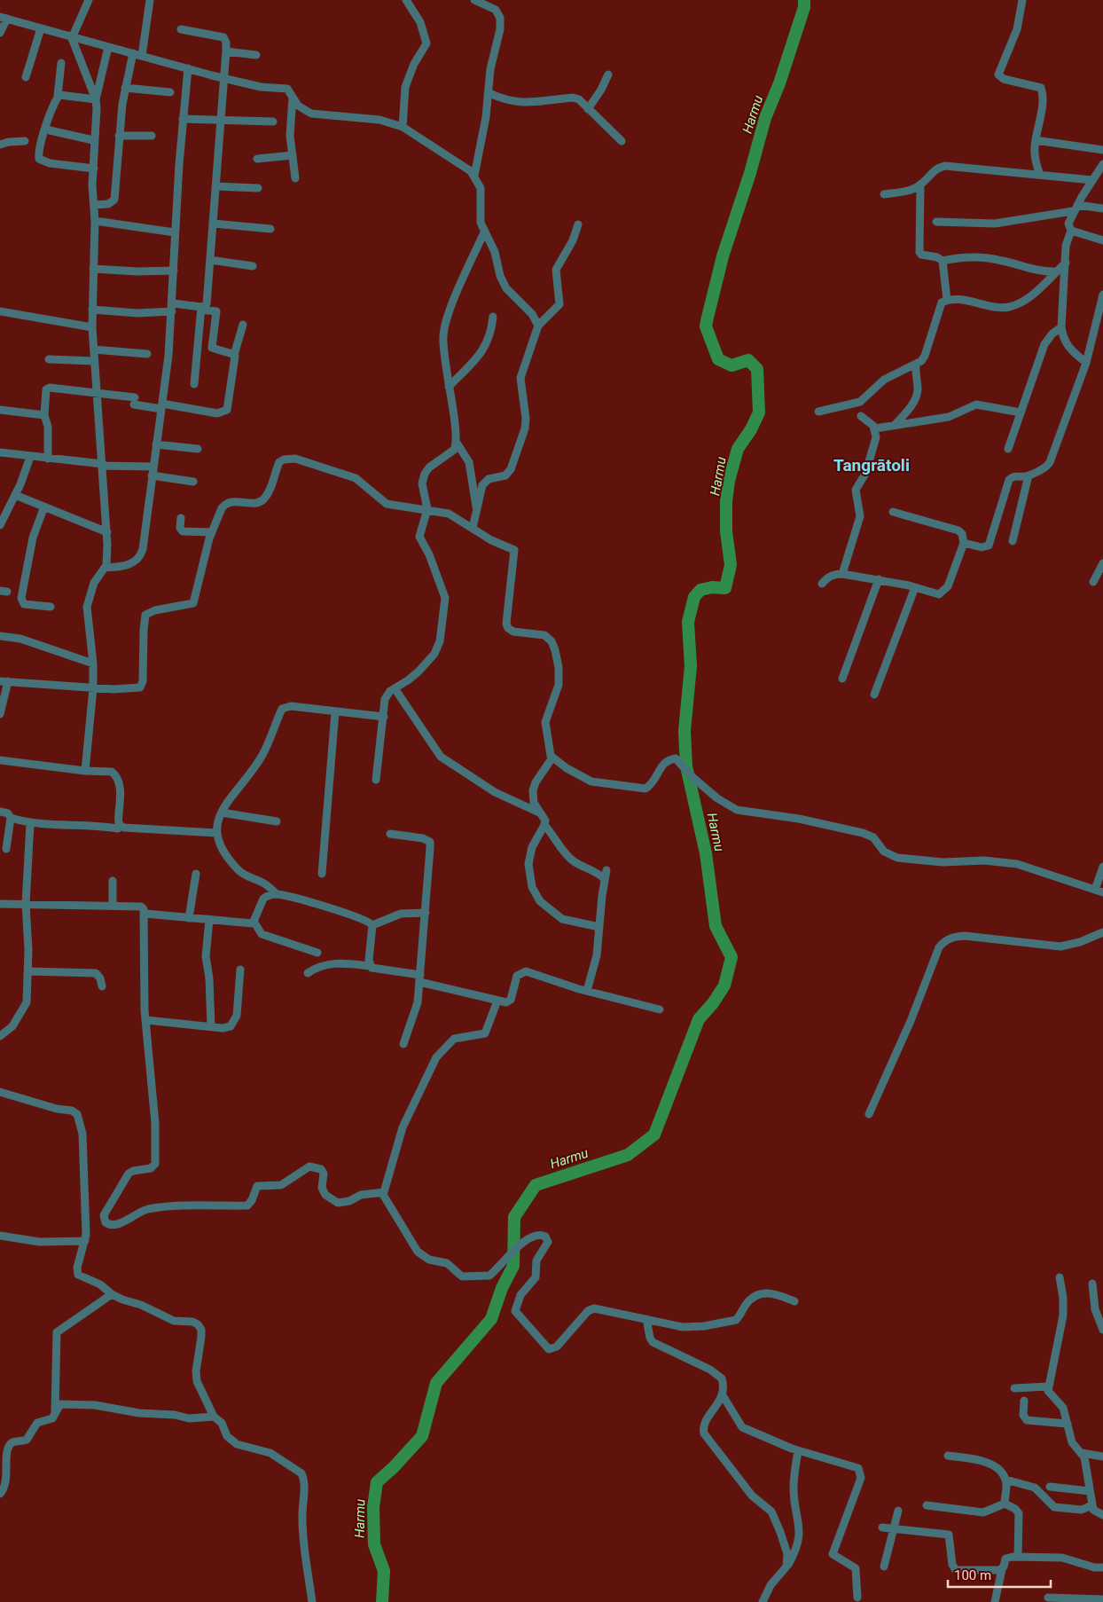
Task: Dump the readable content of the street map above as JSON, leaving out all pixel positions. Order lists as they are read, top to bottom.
{
  "districts": ["Tangrātoli"],
  "water": ["Harmu"],
  "scale_bar": "100 m"
}
